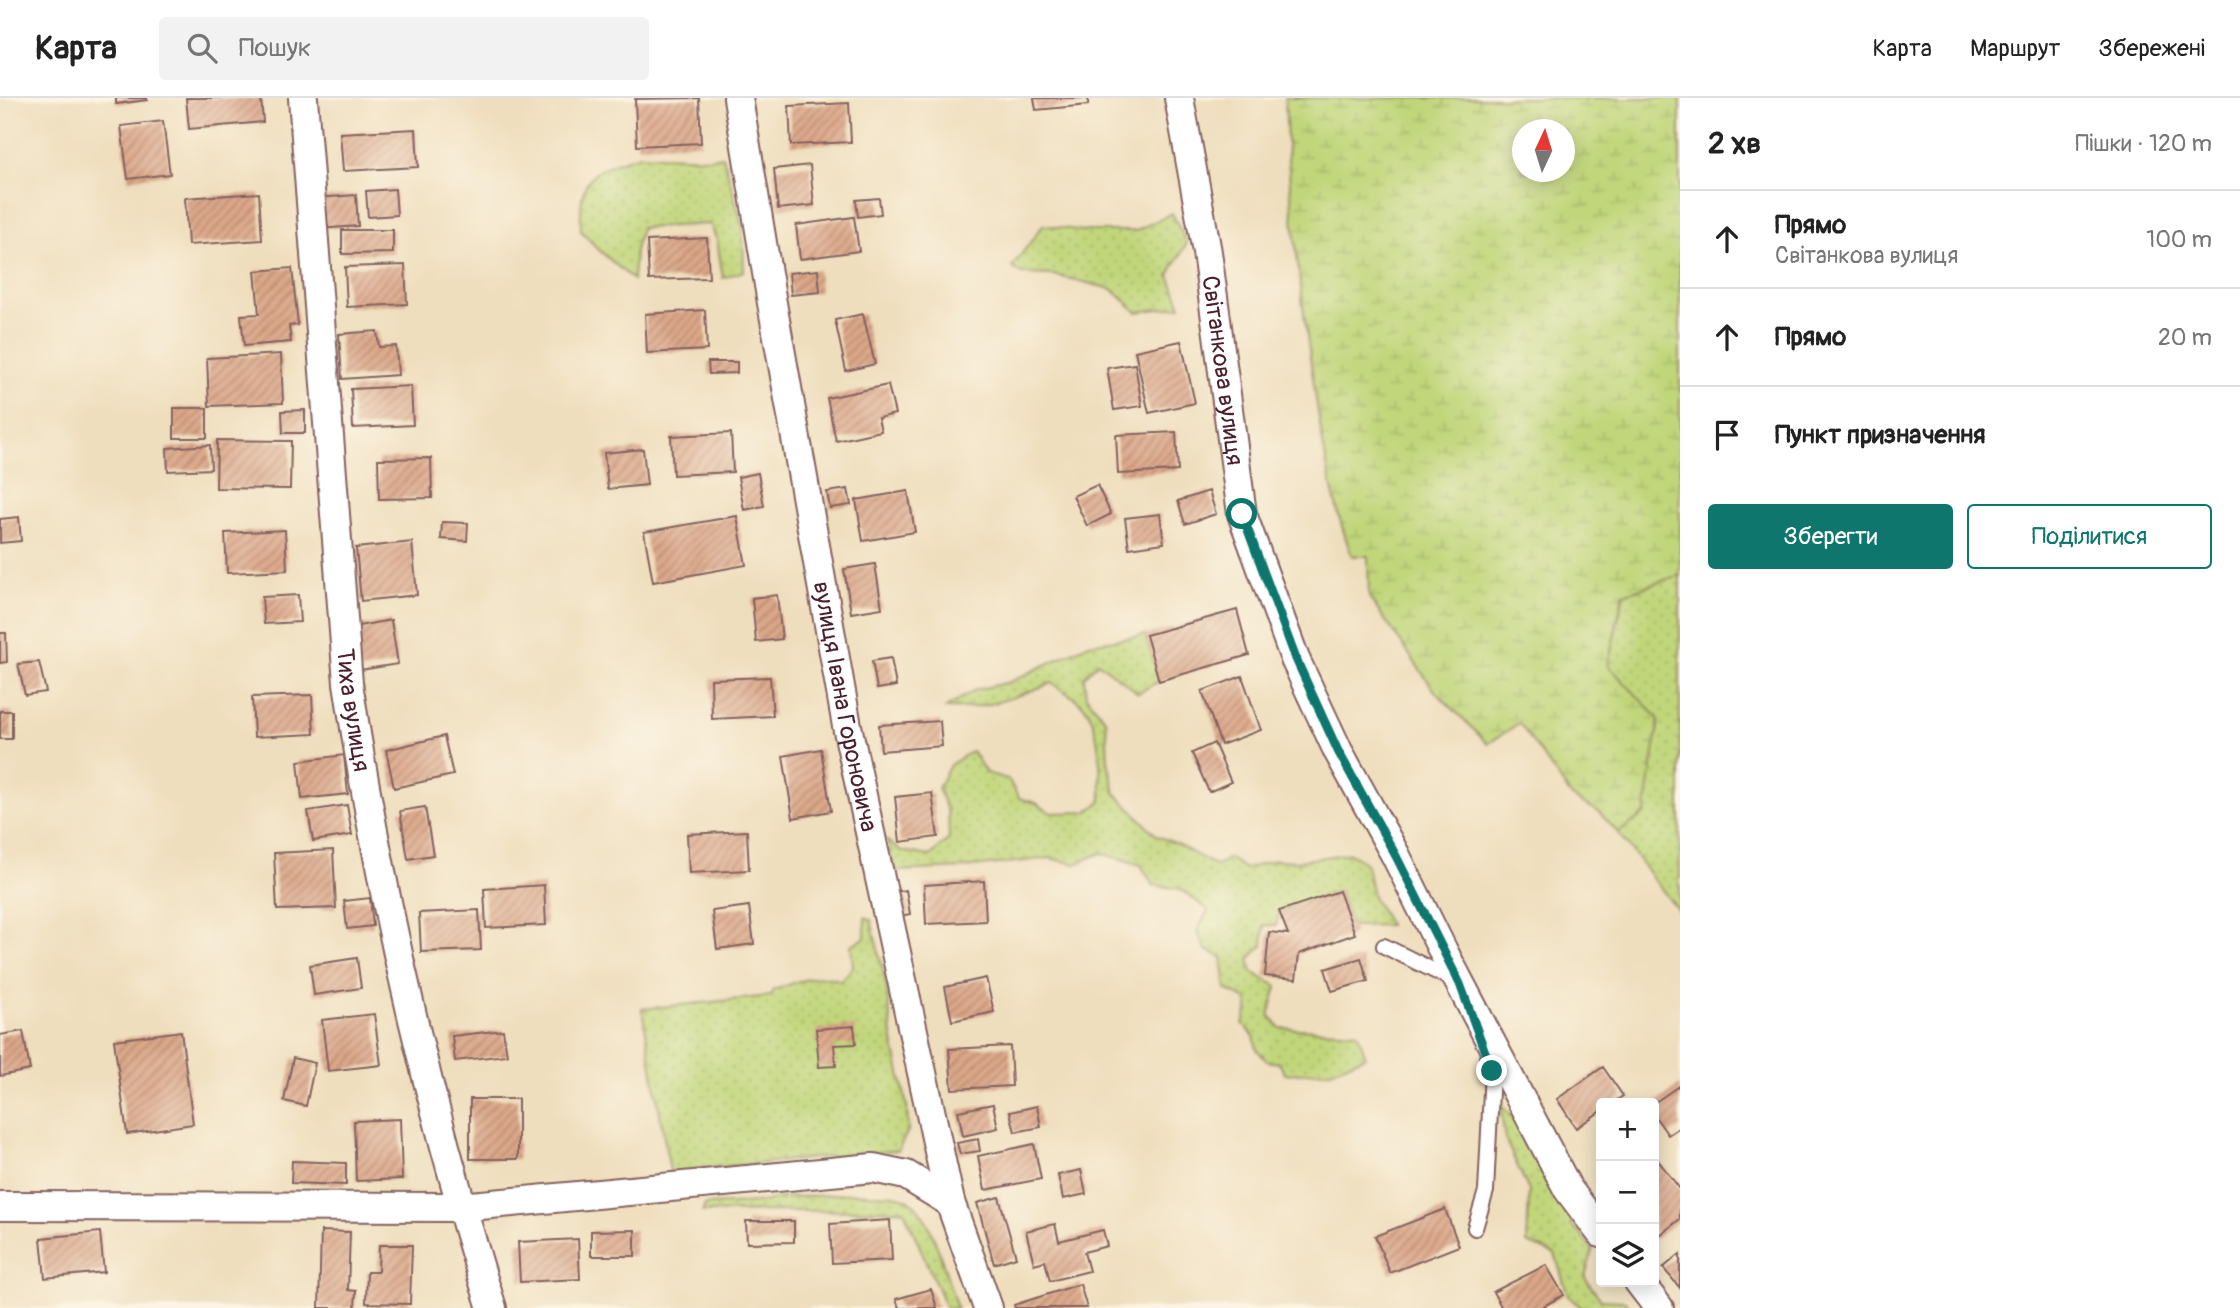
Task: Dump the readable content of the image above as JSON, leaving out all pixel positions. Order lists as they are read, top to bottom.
{
  "streets": {
    "street": ["Світанкова вулиця", "вулиця Івана Гороновича", "Тиха вулиця"]
  },
  "north": "top",
  "page": {
    "header": "Карта",
    "search": "Пошук",
    "nav": ["Карта", "Маршрут", "Збережені"],
    "heading": ["2 хв", "Пішки · 120 m"],
    "list": [
      ["Прямо", "Світанкова вулиця", "100 m"],
      ["Прямо", "20 m"],
      "Пункт призначення"
    ],
    "buttons": ["Зберегти", "Поділитися"],
    "map_buttons": ["+", "−"]
  }
}
